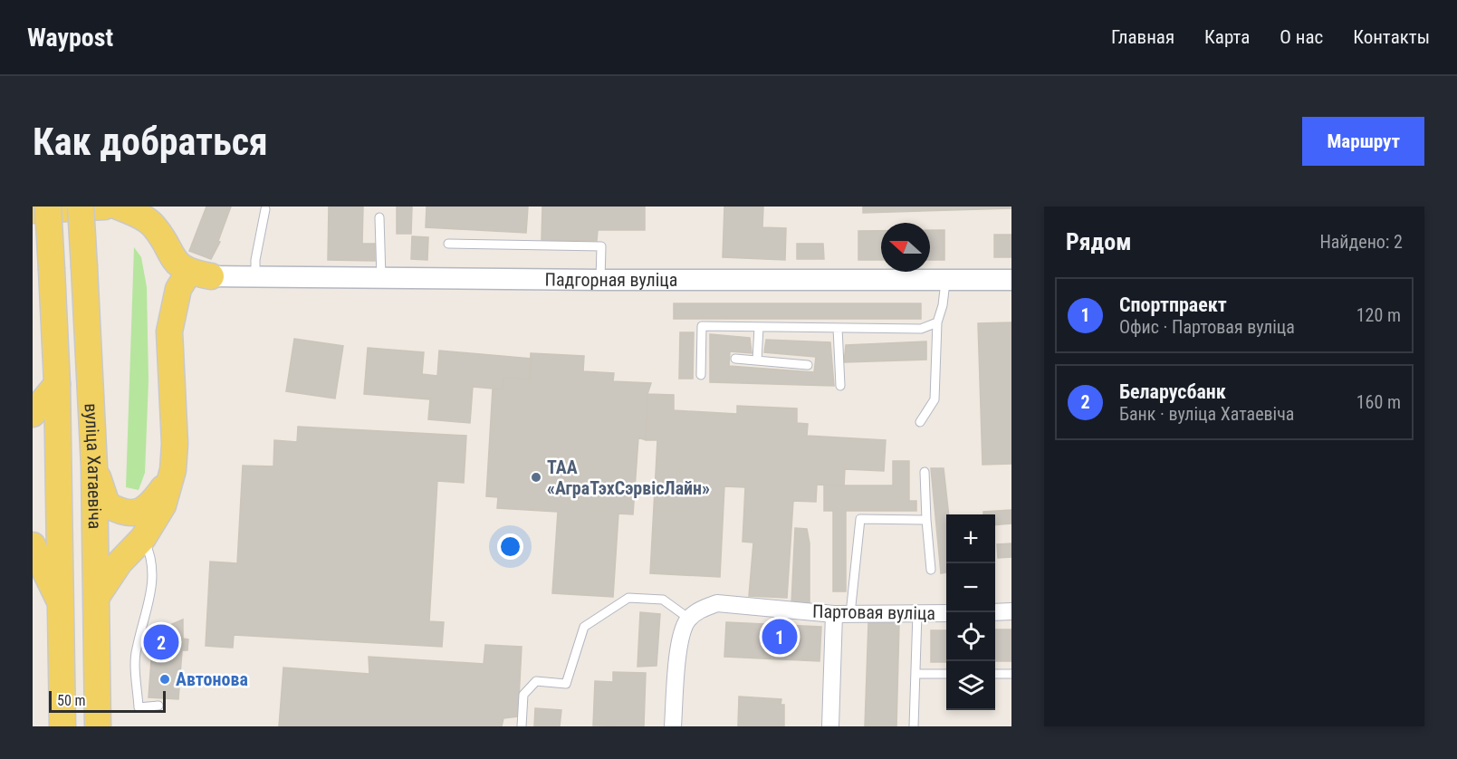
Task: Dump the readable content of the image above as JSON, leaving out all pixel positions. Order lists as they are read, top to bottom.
{
  "streets": {
    "main road": ["вуліца Хатаевіча"],
    "street": ["Падгорная вуліца", "Партовая вуліца"]
  },
  "places": ["ТАА «АграТэхСэрвісЛайн»", "Автонова"],
  "scale_bar": "50 m",
  "north": "left",
  "page": {
    "header": "Waypost",
    "nav": [
      "Главная",
      "Карта",
      "О нас",
      "Контакты"
    ],
    "buttons": "Маршрут",
    "title": "Как добраться",
    "heading": ["Рядом", "Найдено: 2"],
    "list": [
      {
        "mark": "1",
        "name": "Спортпраект",
        "note": "Офис · Партовая вуліца",
        "value": "120 m"
      },
      {
        "mark": "2",
        "name": "Беларусбанк",
        "note": "Банк · вуліца Хатаевіча",
        "value": "160 m"
      }
    ],
    "map_buttons": ["+", "−"],
    "pins": ["1", "2"],
    "scale": "50 m"
  }
}
